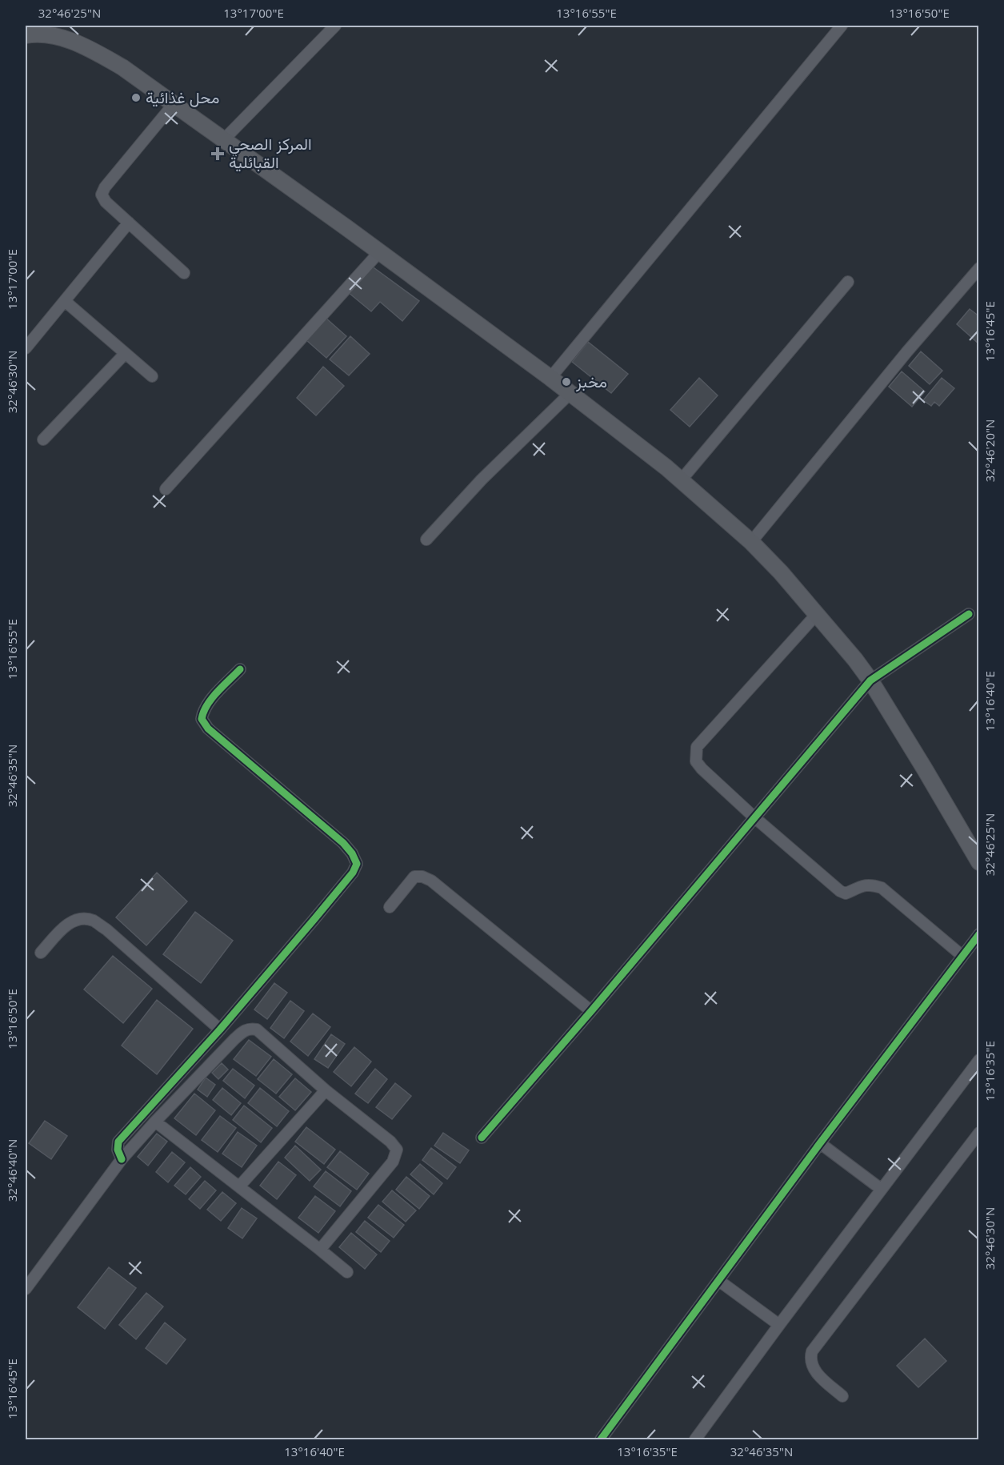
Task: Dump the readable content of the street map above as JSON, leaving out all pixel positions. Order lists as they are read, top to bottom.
{
  "places": {
    "other": ["محل غذائية", "مخبز"],
    "health": ["المركز الصحي القبائلية"]
  },
  "coordinates": [
    "32°46'25\"N",
    "13°17'00\"E",
    "13°16'55\"E",
    "13°16'50\"E",
    "13°16'45\"E",
    "32°46'30\"N",
    "32°46'20\"N",
    "13°16'40\"E",
    "32°46'35\"N",
    "13°16'35\"E",
    "32°46'40\"N"
  ]
}
